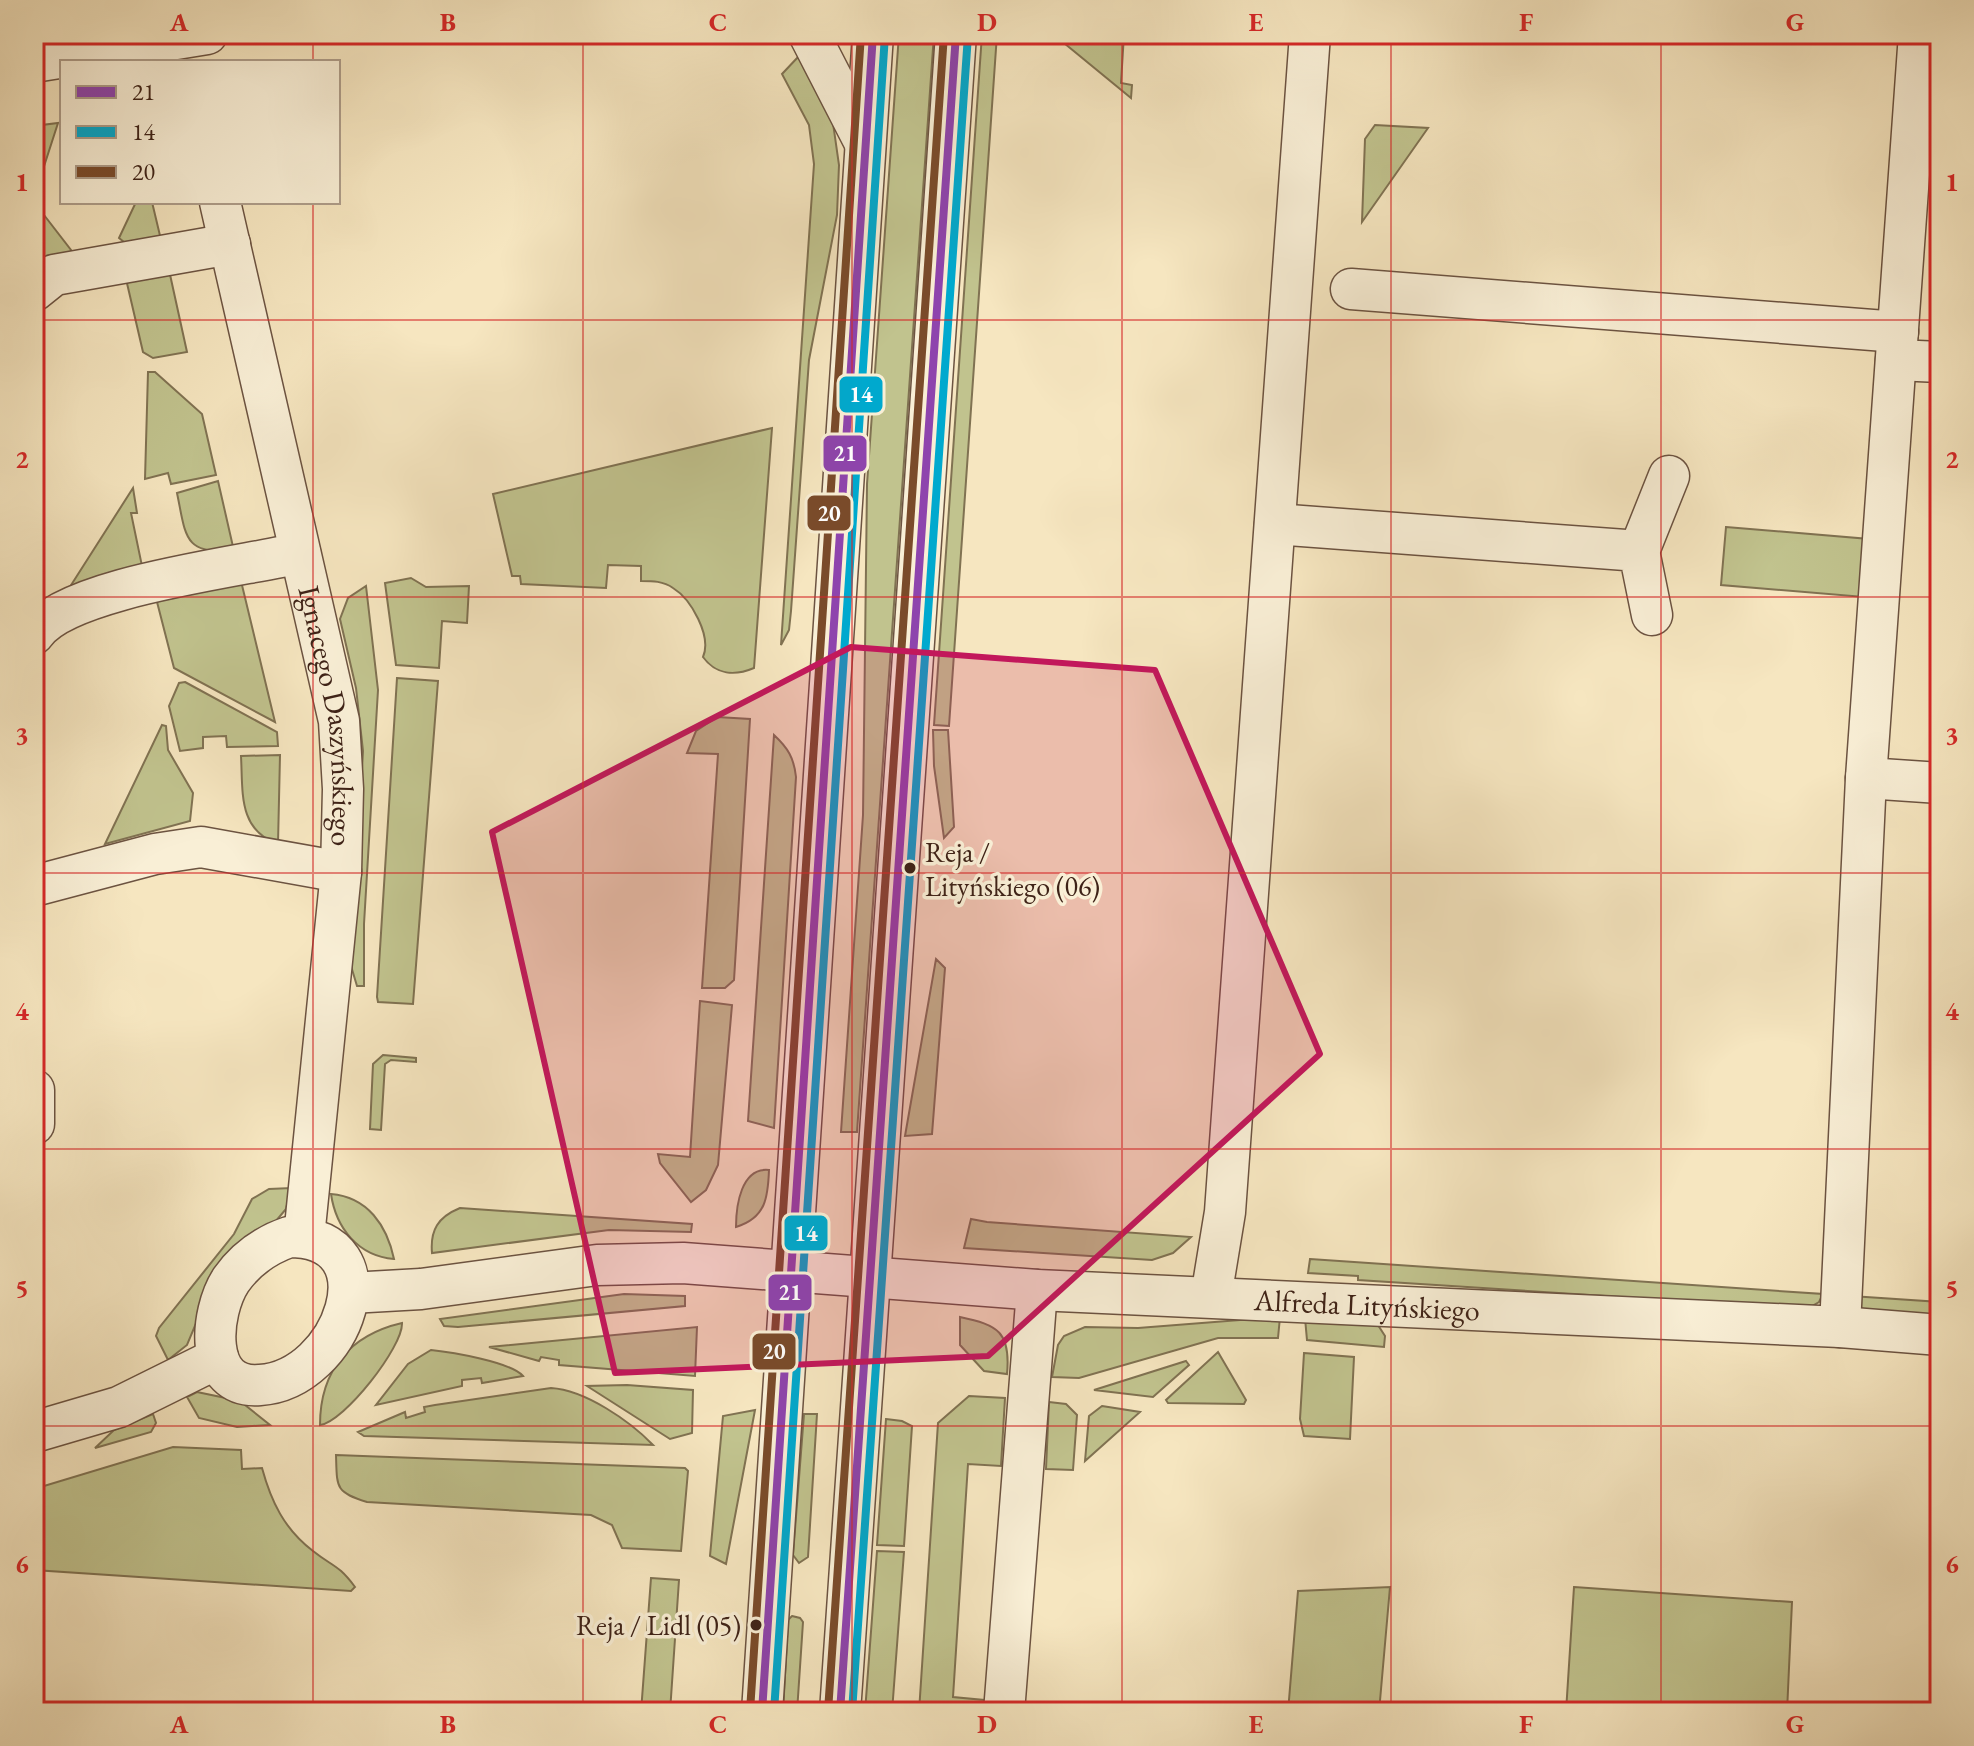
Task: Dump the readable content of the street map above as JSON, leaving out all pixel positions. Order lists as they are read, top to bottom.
{
  "streets": {
    "street": ["Ignacego Daszyńskiego", "Alfreda Lityńskiego"]
  },
  "crossings": [
    ["Ignacego Daszyńskiego", "Alfreda Lityńskiego"]
  ],
  "places": ["Reja / Lityńskiego (06)", "Reja / Lidl (05)"],
  "lines": ["transit line 21", "transit line 20", "transit line 14"],
  "legend": ["21", "14", "20"],
  "grid": {
    "columns": [
      "A",
      "B",
      "C",
      "D",
      "E",
      "F",
      "G"
    ],
    "rows": [
      "1",
      "2",
      "3",
      "4",
      "5",
      "6"
    ]
  }
}
